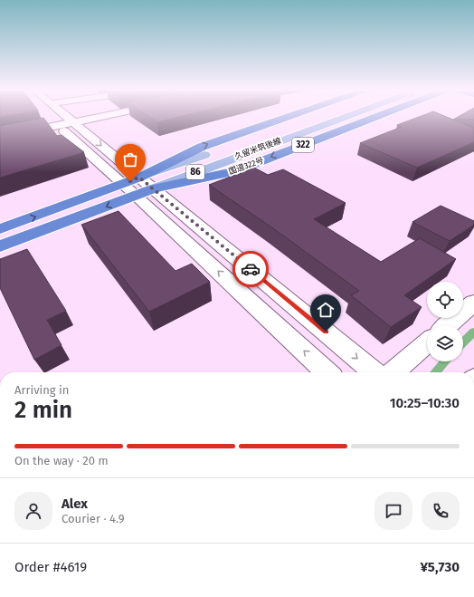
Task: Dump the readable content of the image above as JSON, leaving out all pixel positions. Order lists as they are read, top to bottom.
{
  "streets": {
    "highway": ["322", "国道322号"],
    "main road": ["久留米筑後線", "86"]
  },
  "crossings": [
    ["久留米筑後線", "国道322号"]
  ],
  "page": {
    "heading": ["2 min", "Arriving in", "10:25–10:30"],
    "panel": [
      "Alex",
      "Courier · 4.9",
      "Order #4619",
      "¥5,730"
    ],
    "bar": "On the way · 20 m"
  }
}
